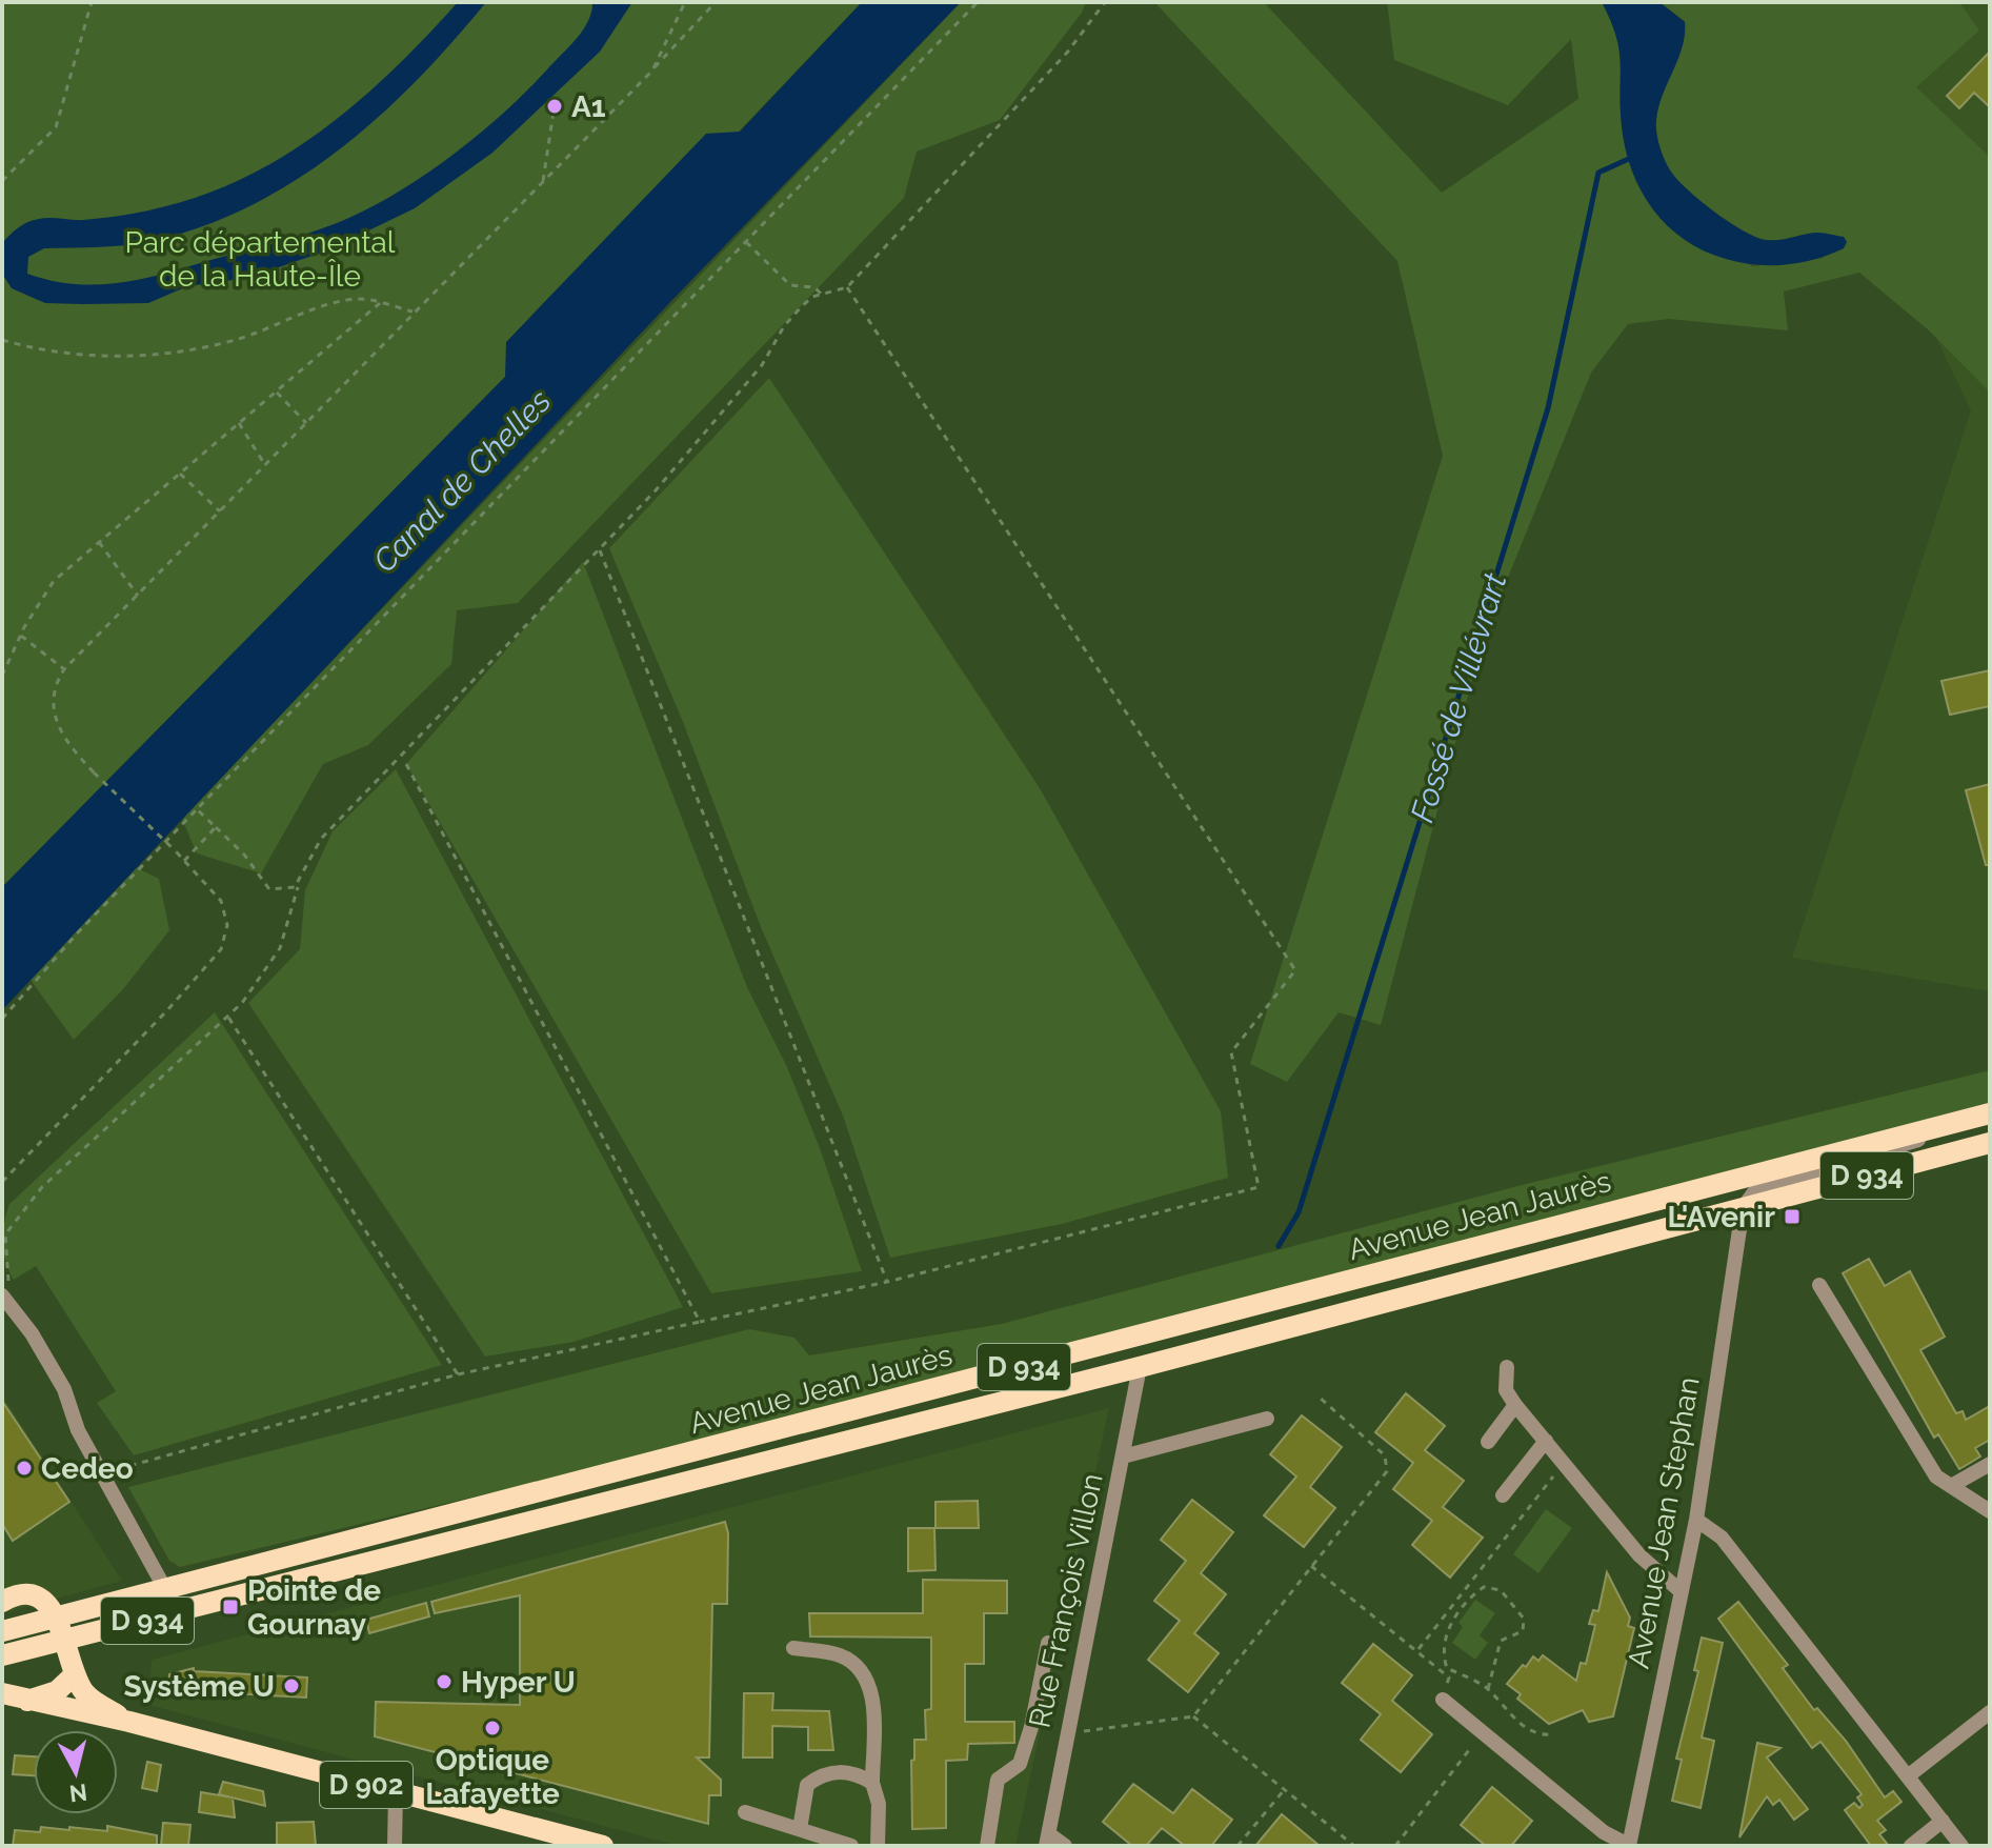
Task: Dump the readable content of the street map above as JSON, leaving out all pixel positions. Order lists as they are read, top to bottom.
{
  "streets": {
    "main road": ["D 934", "Avenue Jean Jaurès", "D 902"],
    "street": ["Avenue Jean Stephan", "Rue François Villon"]
  },
  "crossings": [
    ["D 934", "Avenue Jean Jaurès"],
    ["Avenue Jean Jaurès", "Avenue Jean Stephan"],
    ["Avenue Jean Jaurès", "Rue François Villon"]
  ],
  "water": ["Canal de Chelles", "Fossé de Villévrart"],
  "parks": ["Parc départemental de la Haute-Île"],
  "places": {
    "other": [
      "A1",
      "Cedeo",
      "Hyper U",
      "Système U",
      "Optique Lafayette"
    ],
    "transit": ["L'Avenir", "Pointe de Gournay"]
  },
  "north": "bottom"
}
